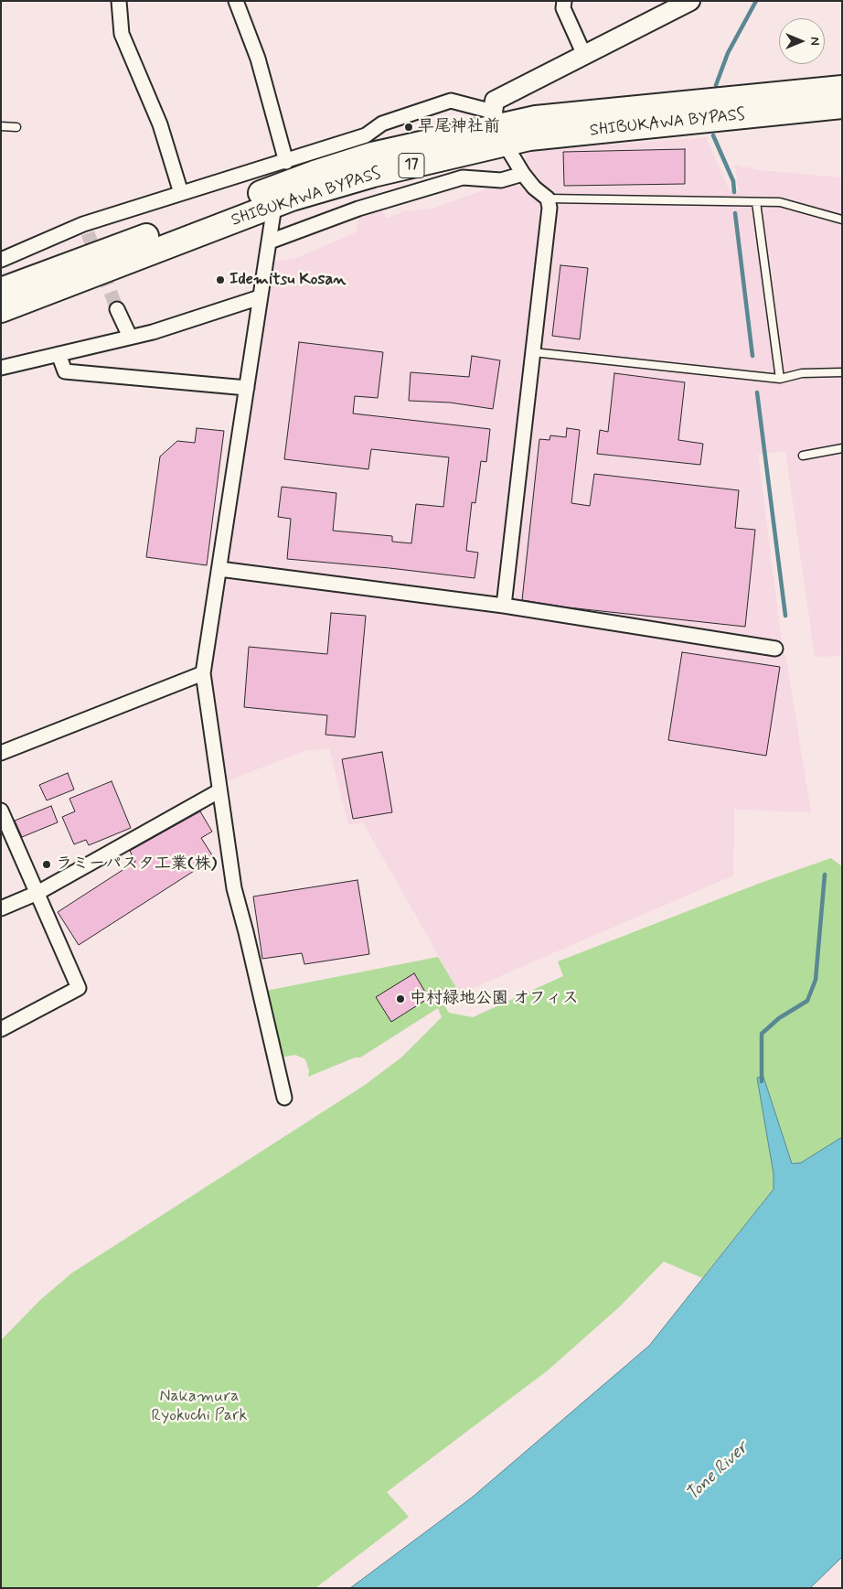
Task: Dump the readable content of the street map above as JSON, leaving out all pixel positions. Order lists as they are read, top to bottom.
{
  "streets": {
    "highway": ["SHIBUKAWA BYPASS", "17"]
  },
  "water": ["Tone River"],
  "parks": ["Nakamura Ryokuchi Park"],
  "places": [
    "早尾神社前",
    "Idemitsu Kosan",
    "ラミーパスタ工業(株)",
    "中村緑地公園 オフィス"
  ],
  "north": "right"
}
